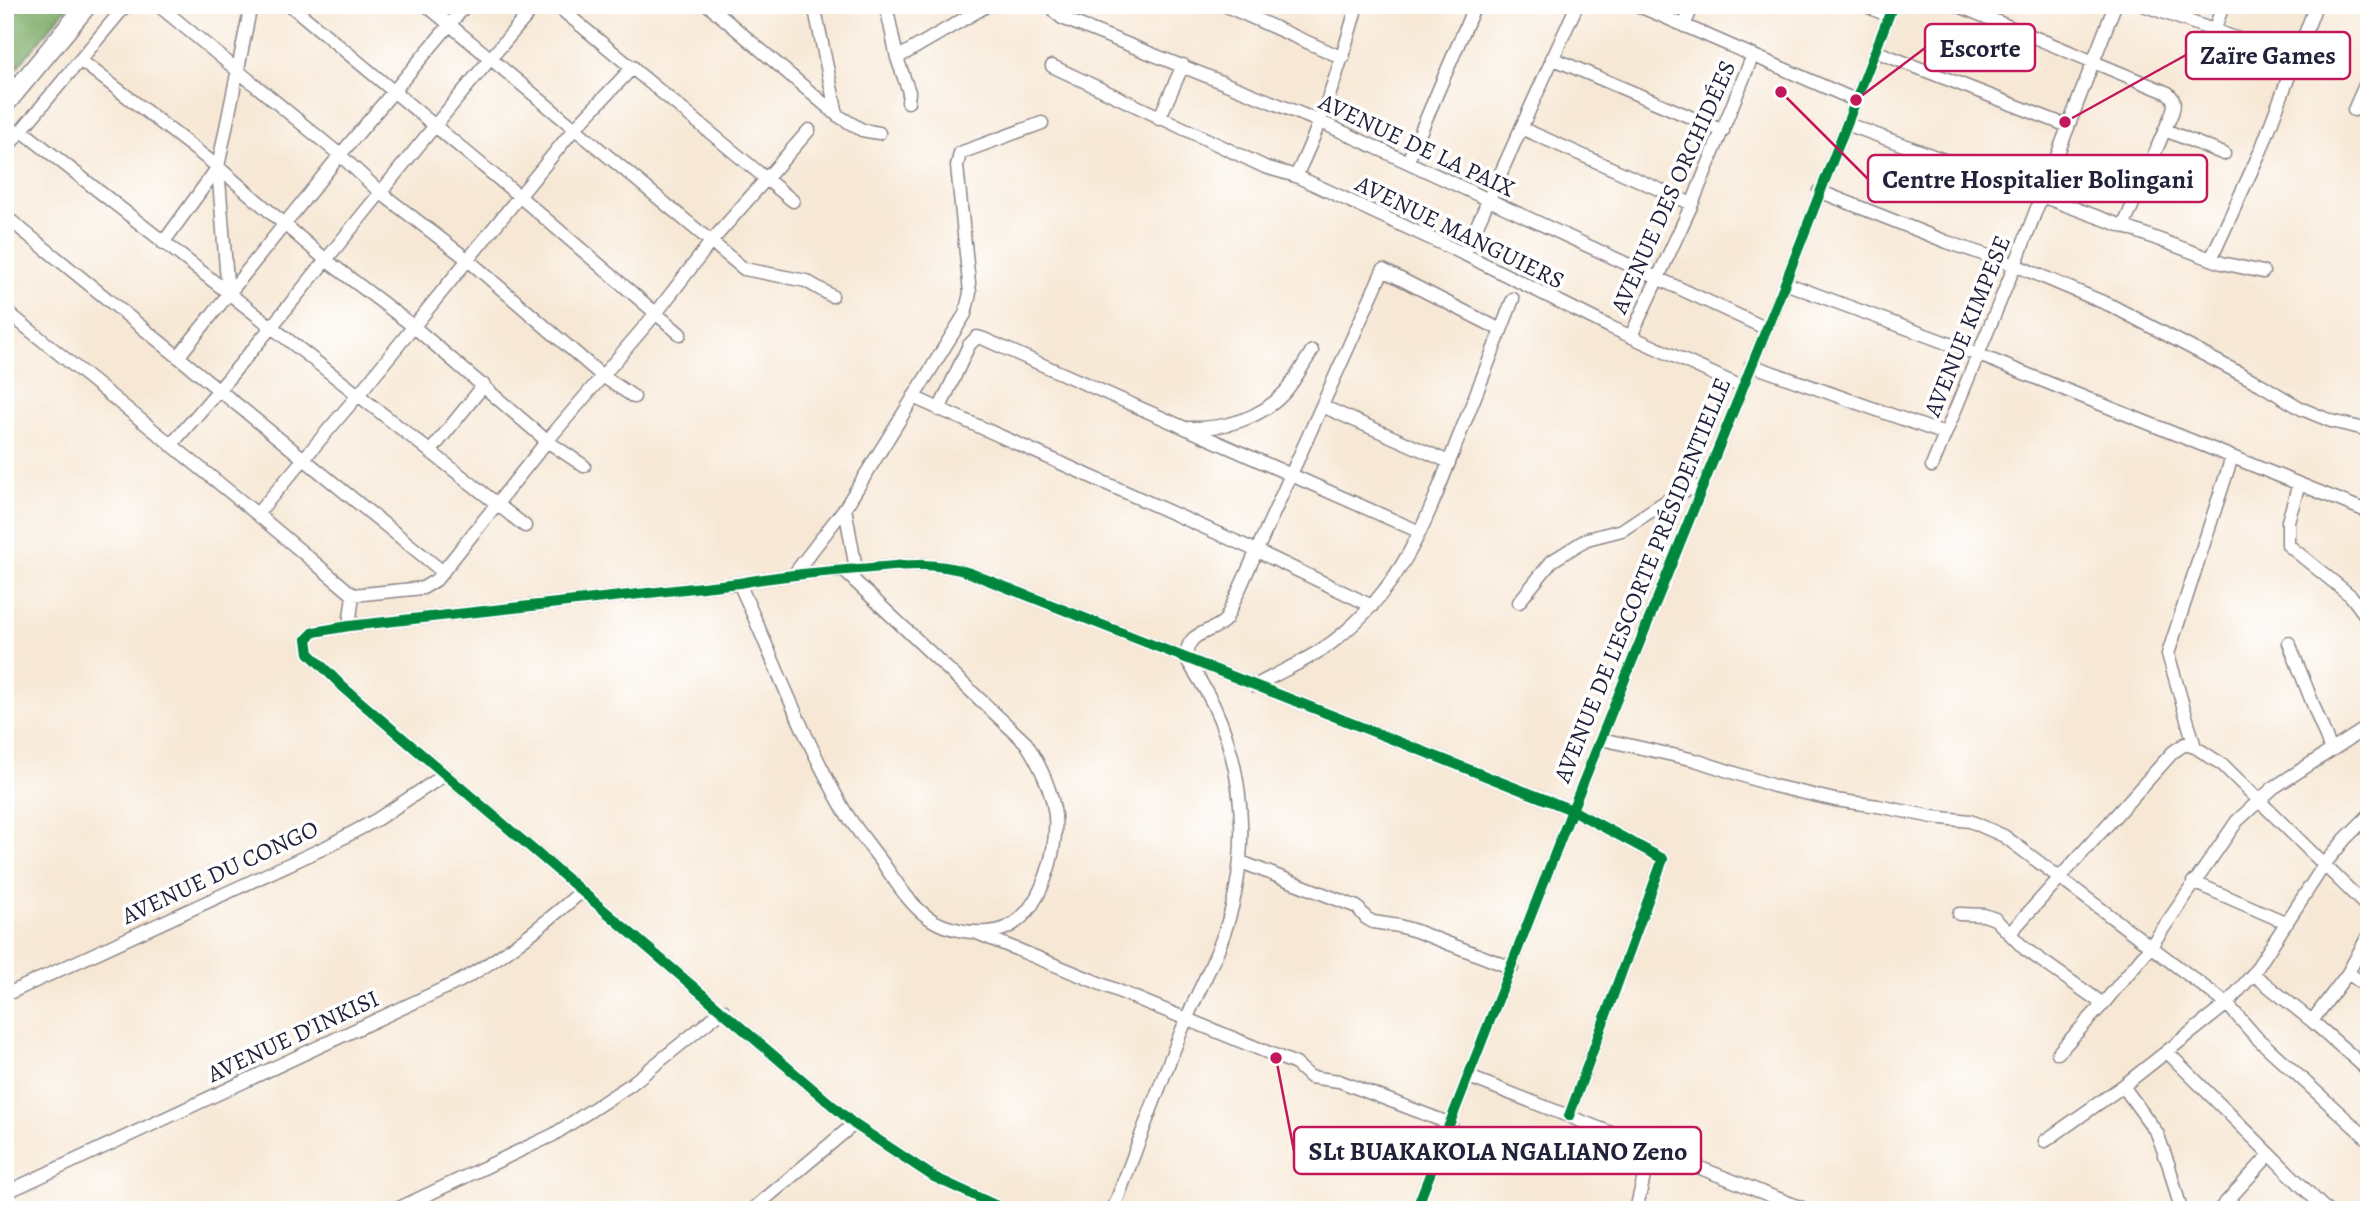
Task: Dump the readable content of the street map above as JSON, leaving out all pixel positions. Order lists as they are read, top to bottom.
{
  "streets": {
    "street": [
      "AVENUE DE LA PAIX",
      "AVENUE DES ORCHIDÉES",
      "AVENUE MANGUIERS",
      "AVENUE KIMPESE",
      "AVENUE DE L'ESCORTE PRÉSIDENTIELLE",
      "AVENUE DU CONGO",
      "AVENUE D'INKISI"
    ]
  },
  "crossings": [
    ["AVENUE DE LA PAIX", "AVENUE DES ORCHIDÉES"],
    ["AVENUE DE LA PAIX", "AVENUE DE L'ESCORTE PRÉSIDENTIELLE"],
    ["AVENUE DES ORCHIDÉES", "AVENUE MANGUIERS"],
    ["AVENUE MANGUIERS", "AVENUE DE L'ESCORTE PRÉSIDENTIELLE"]
  ],
  "places": [
    "Centre Hospitalier Bolingani",
    "Escorte",
    "Zaïre Games",
    "SLt BUAKAKOLA NGALIANO Zeno"
  ]
}
